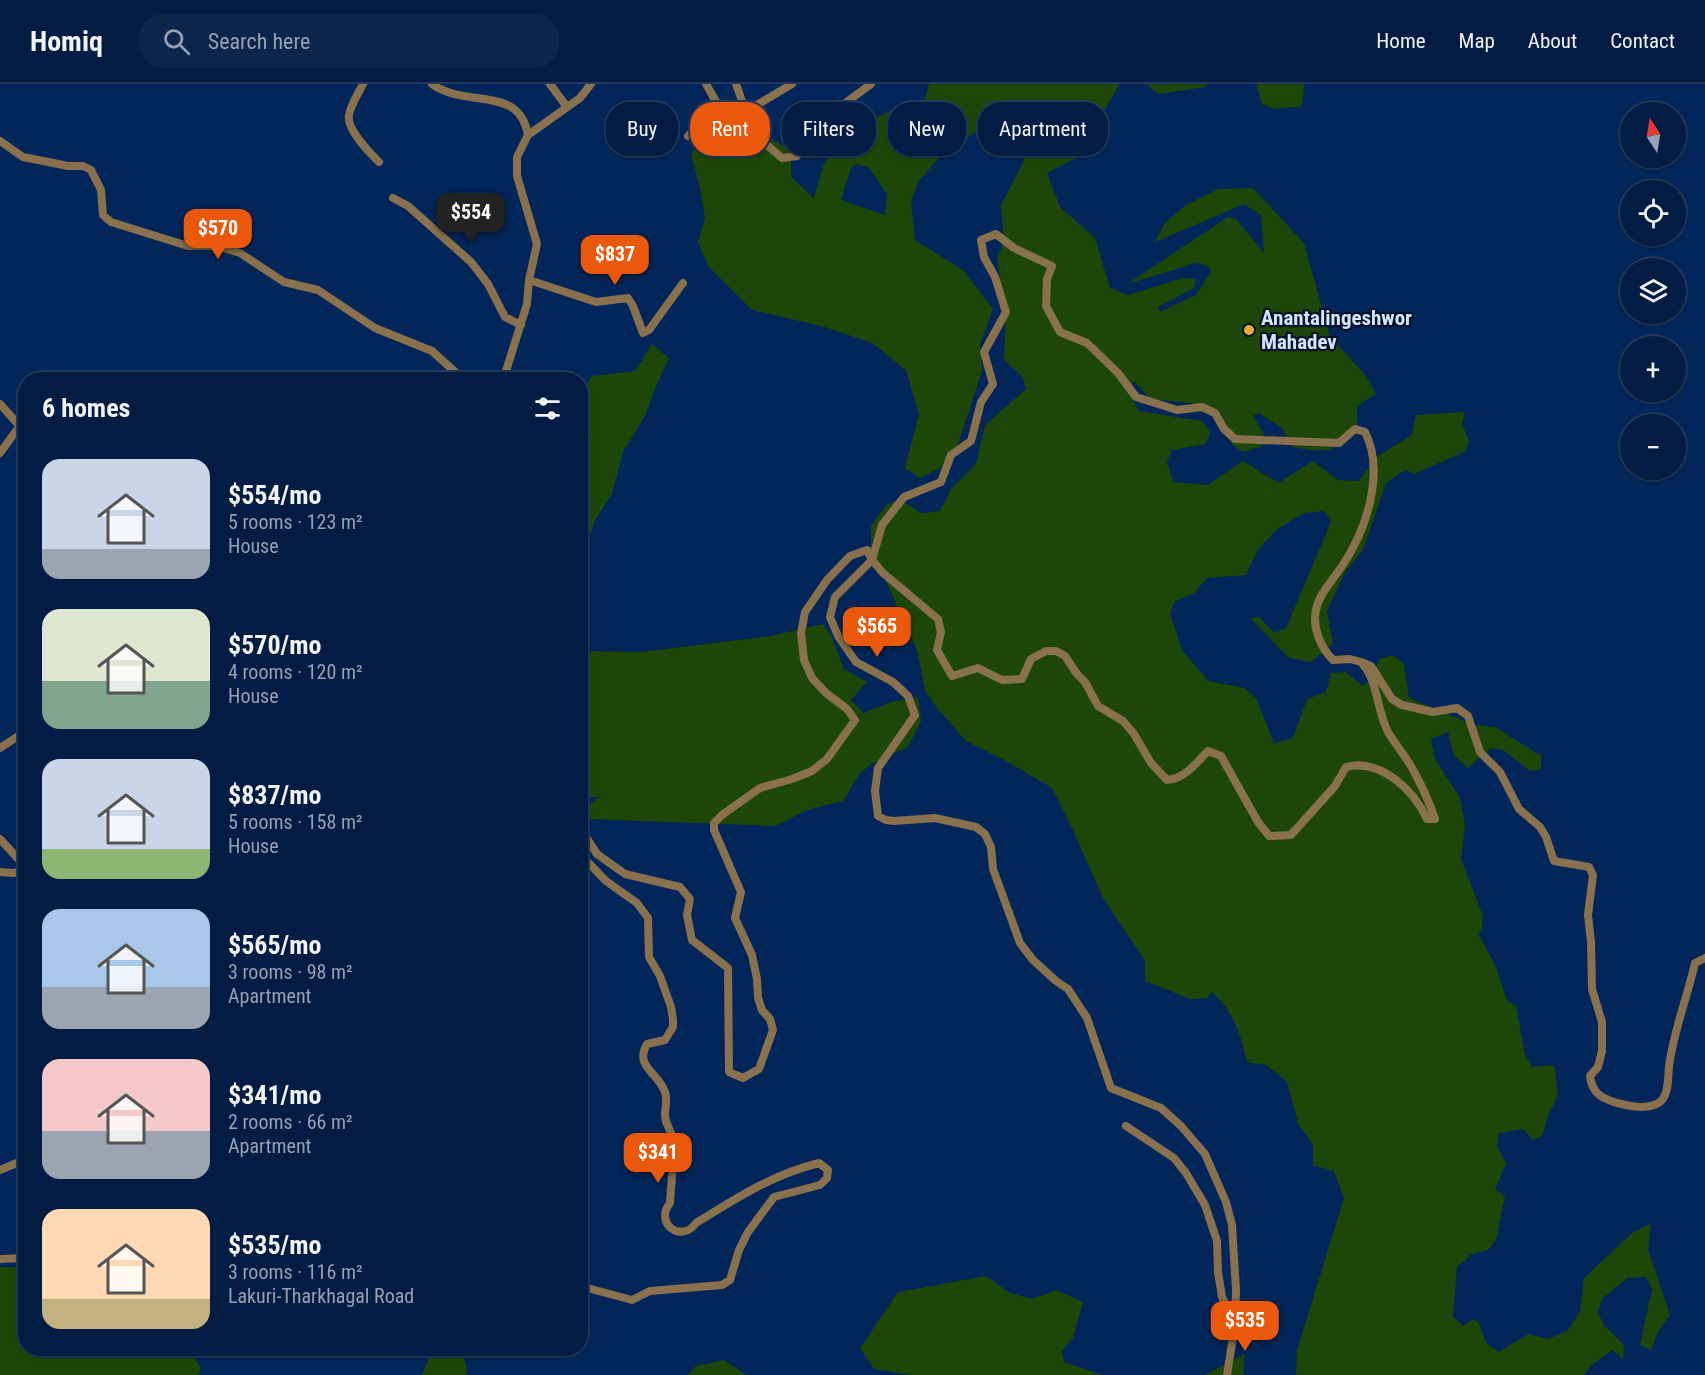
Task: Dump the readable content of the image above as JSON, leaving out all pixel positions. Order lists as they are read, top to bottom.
{
  "places": ["Anantalingeshwor Mahadev"],
  "north": "top",
  "page": {
    "header": "Homiq",
    "search": "Search here",
    "nav": [
      "Home",
      "Map",
      "About",
      "Contact"
    ],
    "map_buttons": ["+", "−"],
    "chip": [
      "Buy",
      "Rent",
      "Filters",
      "New",
      "Apartment"
    ],
    "price": [
      "$554",
      "$570",
      "$837",
      "$565",
      "$341",
      "$535"
    ],
    "heading": "6 homes",
    "list": [
      {
        "name": "$554/mo",
        "note": "5 rooms · 123 m² · House"
      },
      {
        "name": "$570/mo",
        "note": "4 rooms · 120 m² · House"
      },
      {
        "name": "$837/mo",
        "note": "5 rooms · 158 m² · House"
      },
      {
        "name": "$565/mo",
        "note": "3 rooms · 98 m² · Apartment"
      },
      {
        "name": "$341/mo",
        "note": "2 rooms · 66 m² · Apartment"
      },
      {
        "name": "$535/mo",
        "note": "3 rooms · 116 m² · Lakuri-Tharkhagal Road"
      }
    ]
  }
}
